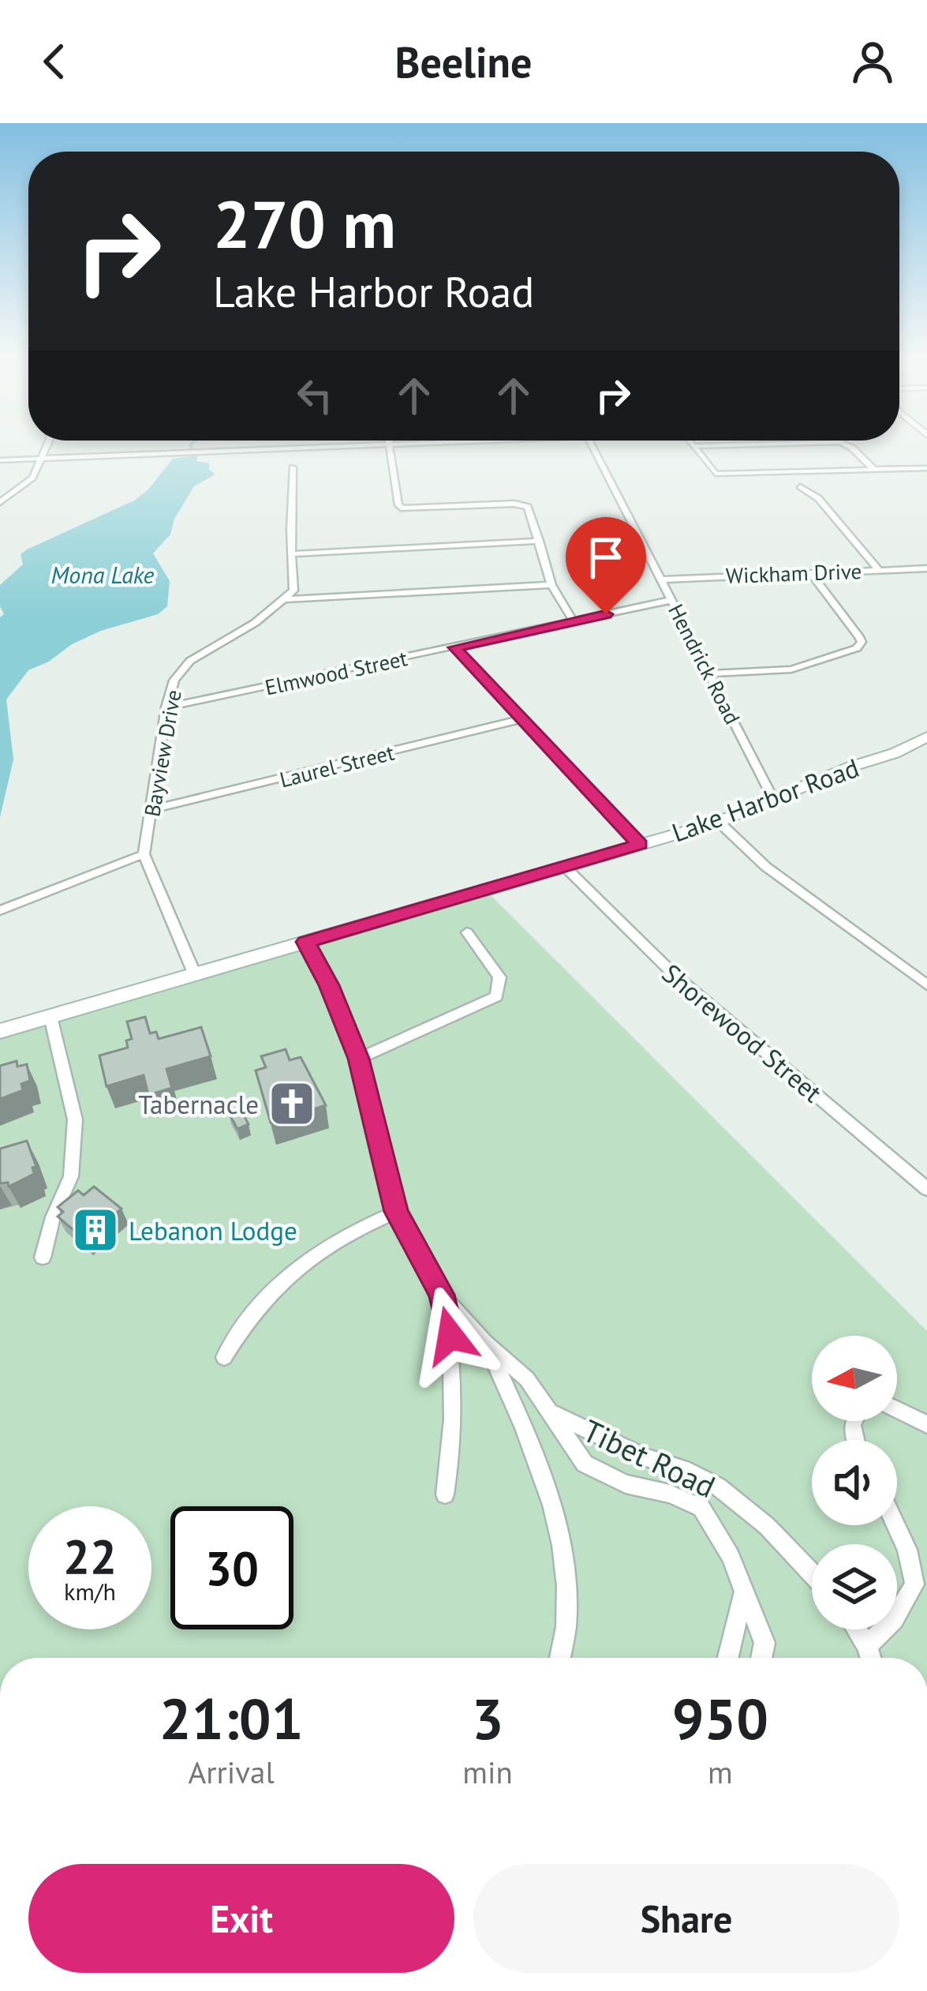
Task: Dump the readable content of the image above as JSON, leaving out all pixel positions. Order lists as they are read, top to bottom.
{
  "streets": {
    "street": [
      "Wickham Drive",
      "Hendrick Road",
      "Elmwood Street",
      "Bayview Drive",
      "Laurel Street",
      "Lake Harbor Road",
      "Shorewood Street",
      "Tibet Road"
    ]
  },
  "crossings": [
    ["Wickham Drive", "Hendrick Road"],
    ["Hendrick Road", "Elmwood Street"],
    ["Hendrick Road", "Lake Harbor Road"],
    ["Elmwood Street", "Bayview Drive"],
    ["Bayview Drive", "Laurel Street"],
    ["Bayview Drive", "Lake Harbor Road"],
    ["Lake Harbor Road", "Shorewood Street"],
    ["Lake Harbor Road", "Tibet Road"]
  ],
  "water": ["Mona Lake"],
  "places": {
    "church": ["Tabernacle"],
    "building": ["Lebanon Lodge"]
  },
  "north": "left",
  "page": {
    "header": "Beeline",
    "turn": ["270 m", "Lake Harbor Road"],
    "speed": "22 km/h",
    "limit": "30",
    "eta": [
      "21:01",
      "Arrival",
      "3",
      "min",
      "950",
      "m"
    ],
    "buttons": ["Exit", "Share"]
  }
}
